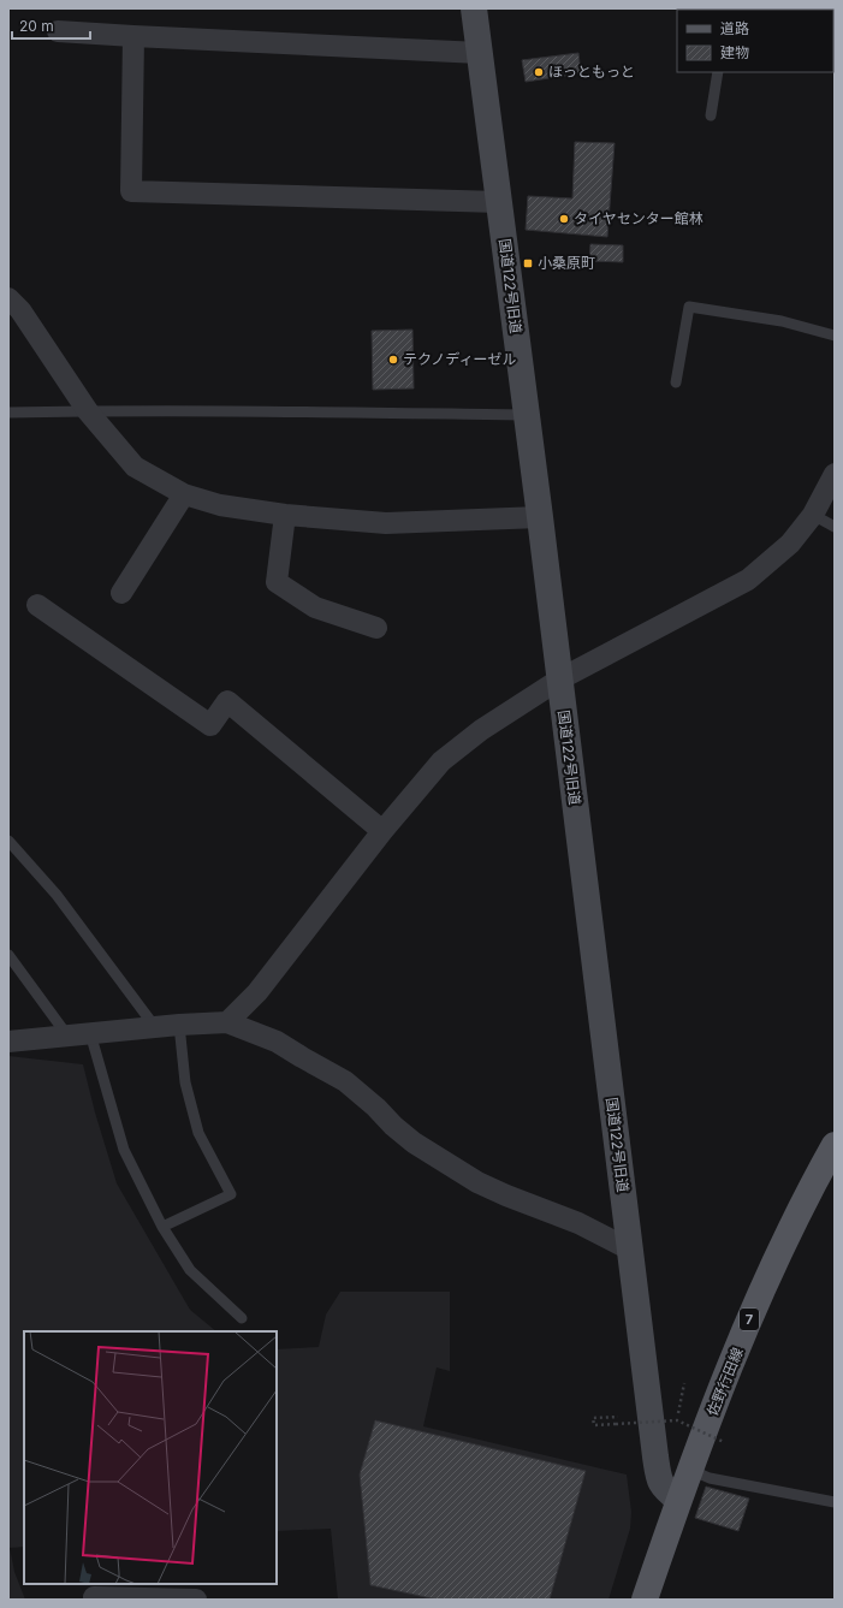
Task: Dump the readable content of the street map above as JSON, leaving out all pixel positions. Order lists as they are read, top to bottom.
{
  "streets": {
    "main road": ["7", "佐野行田線"],
    "street": ["国道122号旧道"]
  },
  "crossings": [
    ["国道122号旧道", "佐野行田線"]
  ],
  "places": {
    "other": ["ほっともっと", "タイヤセンター館林", "テクノディーゼル"],
    "transit": ["小桑原町"]
  },
  "legend": ["道路", "建物"],
  "scale_bar": "20 m"
}
